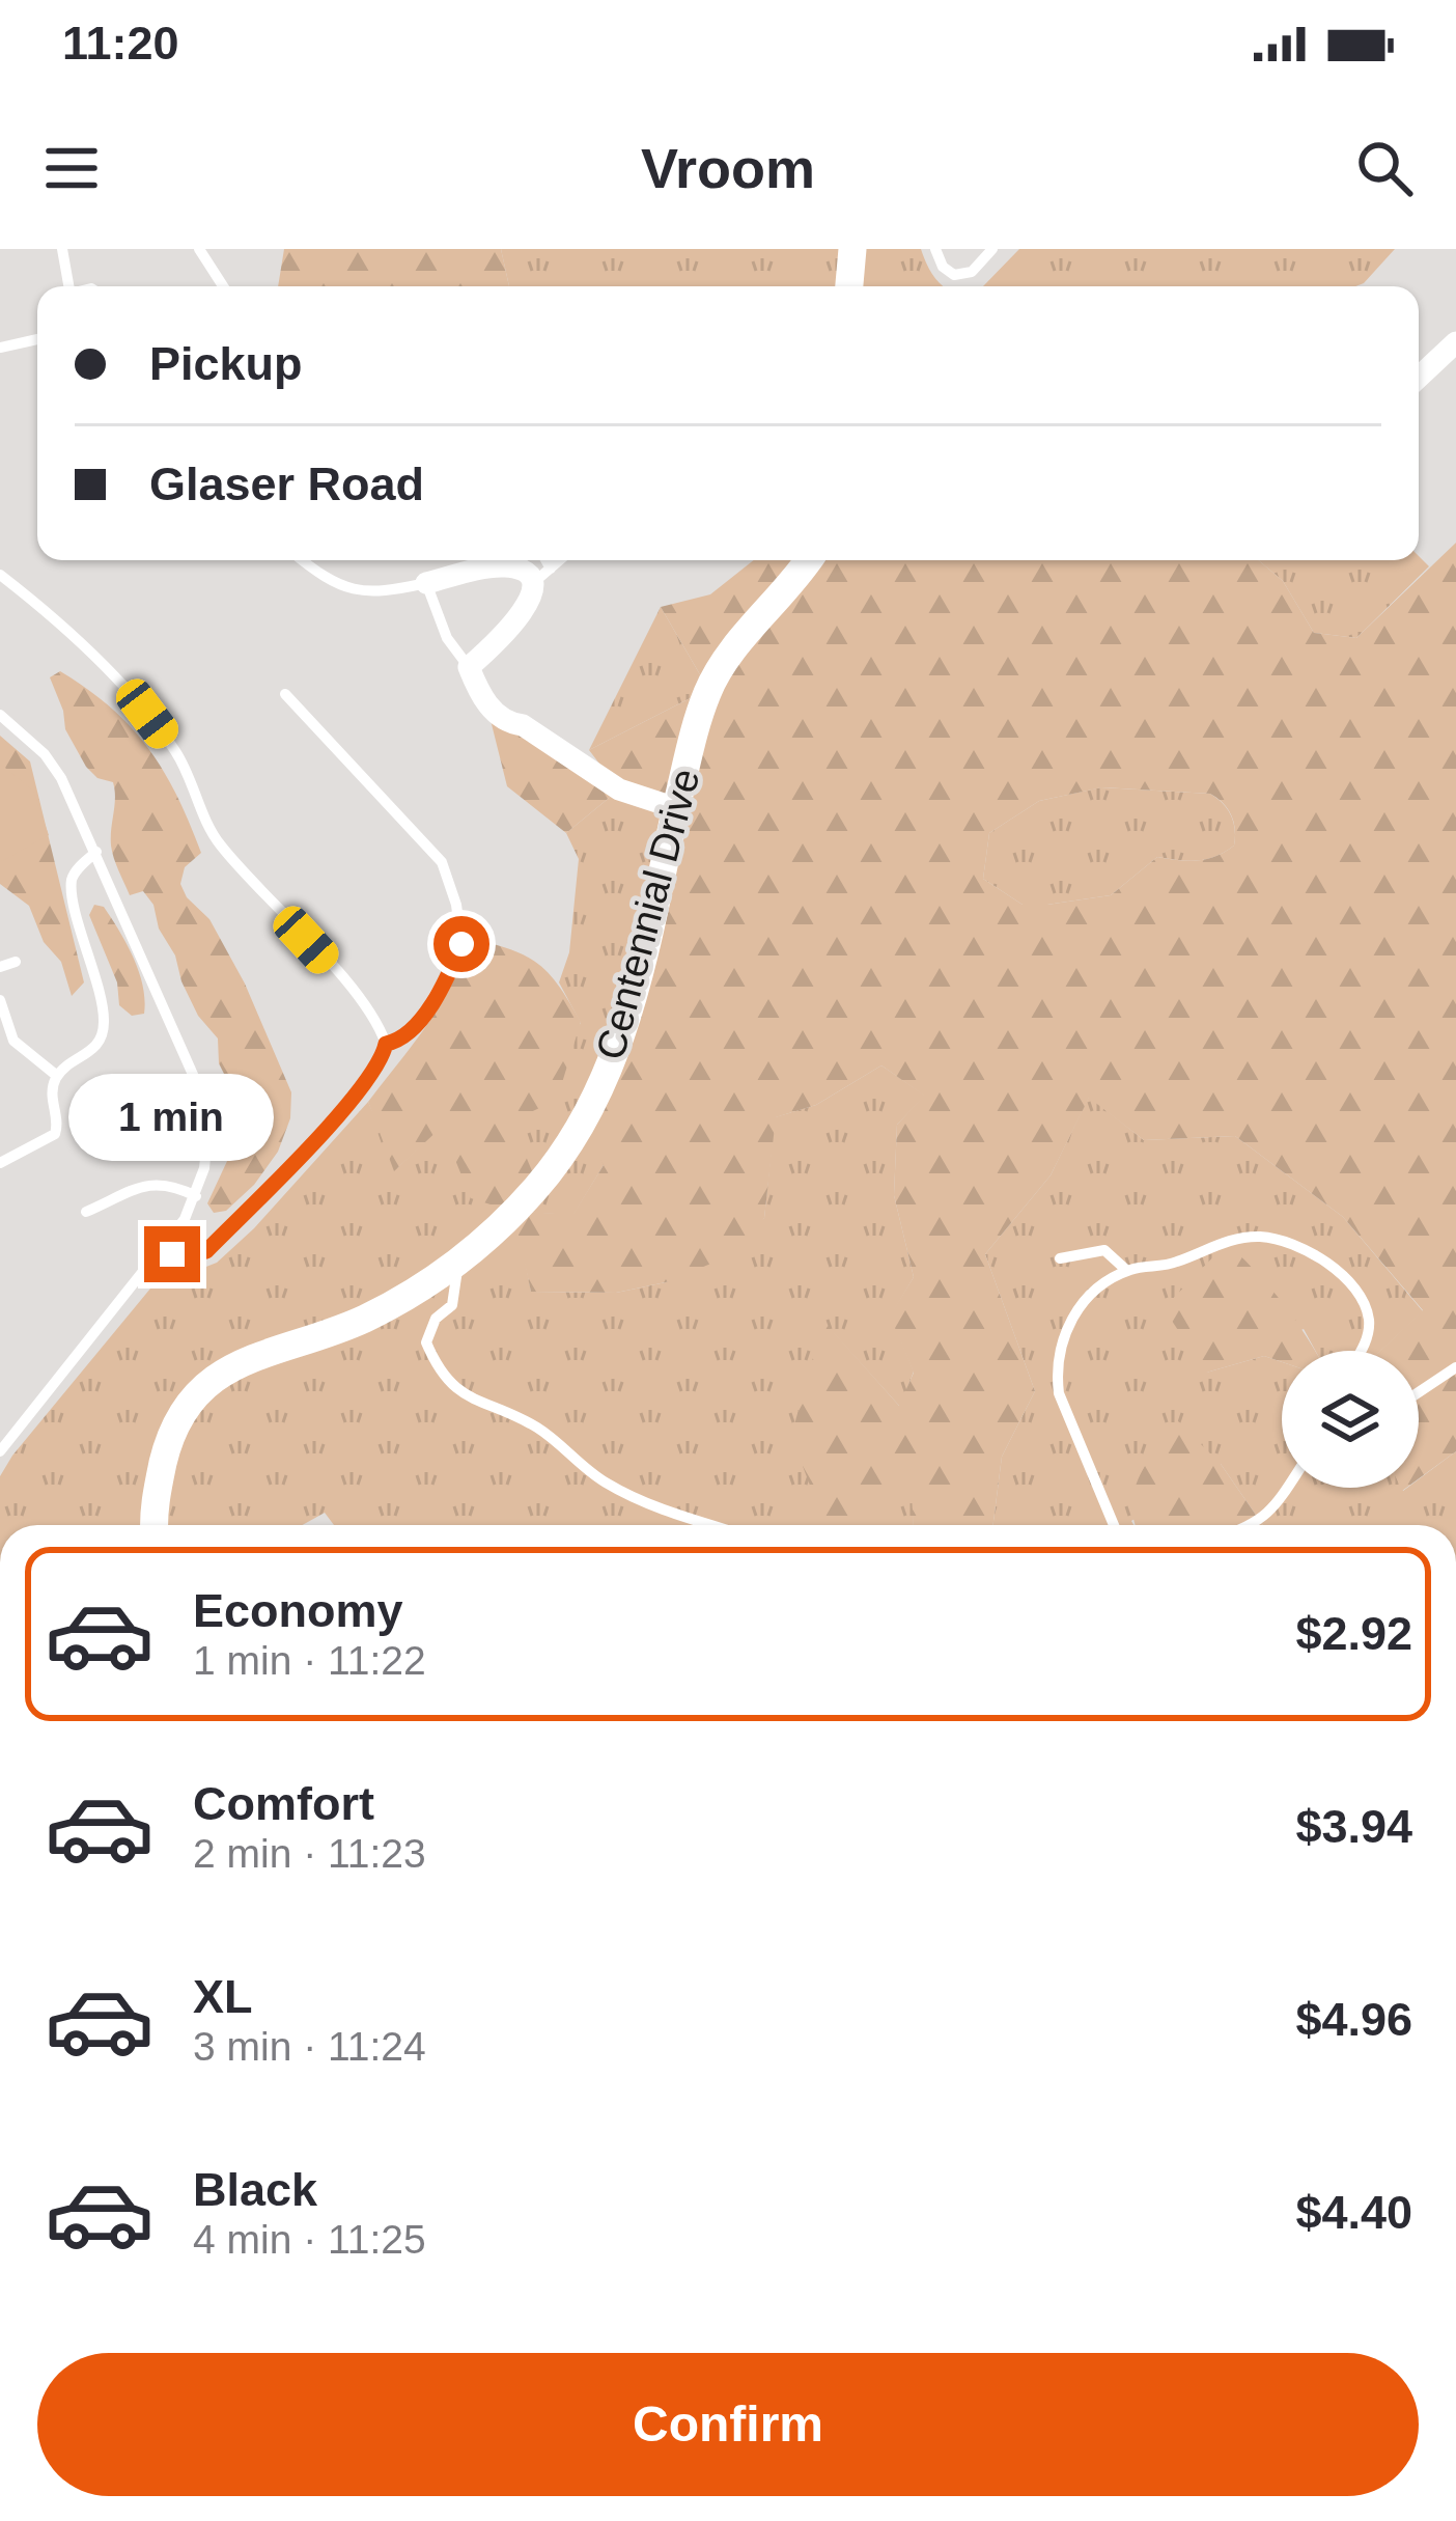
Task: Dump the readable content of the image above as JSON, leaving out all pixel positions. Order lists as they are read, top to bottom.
{
  "streets": {
    "street": ["Centennial Drive"]
  },
  "page": {
    "status": "11:20",
    "header": "Vroom",
    "banner": ["Pickup", "Glaser Road"],
    "bubble": "1 min",
    "list": [
      {
        "name": "Economy",
        "note": "1 min · 11:22",
        "value": "$2.92"
      },
      {
        "name": "Comfort",
        "note": "2 min · 11:23",
        "value": "$3.94"
      },
      {
        "name": "XL",
        "note": "3 min · 11:24",
        "value": "$4.96"
      },
      {
        "name": "Black",
        "note": "4 min · 11:25",
        "value": "$4.40"
      }
    ],
    "buttons": "Confirm"
  }
}
